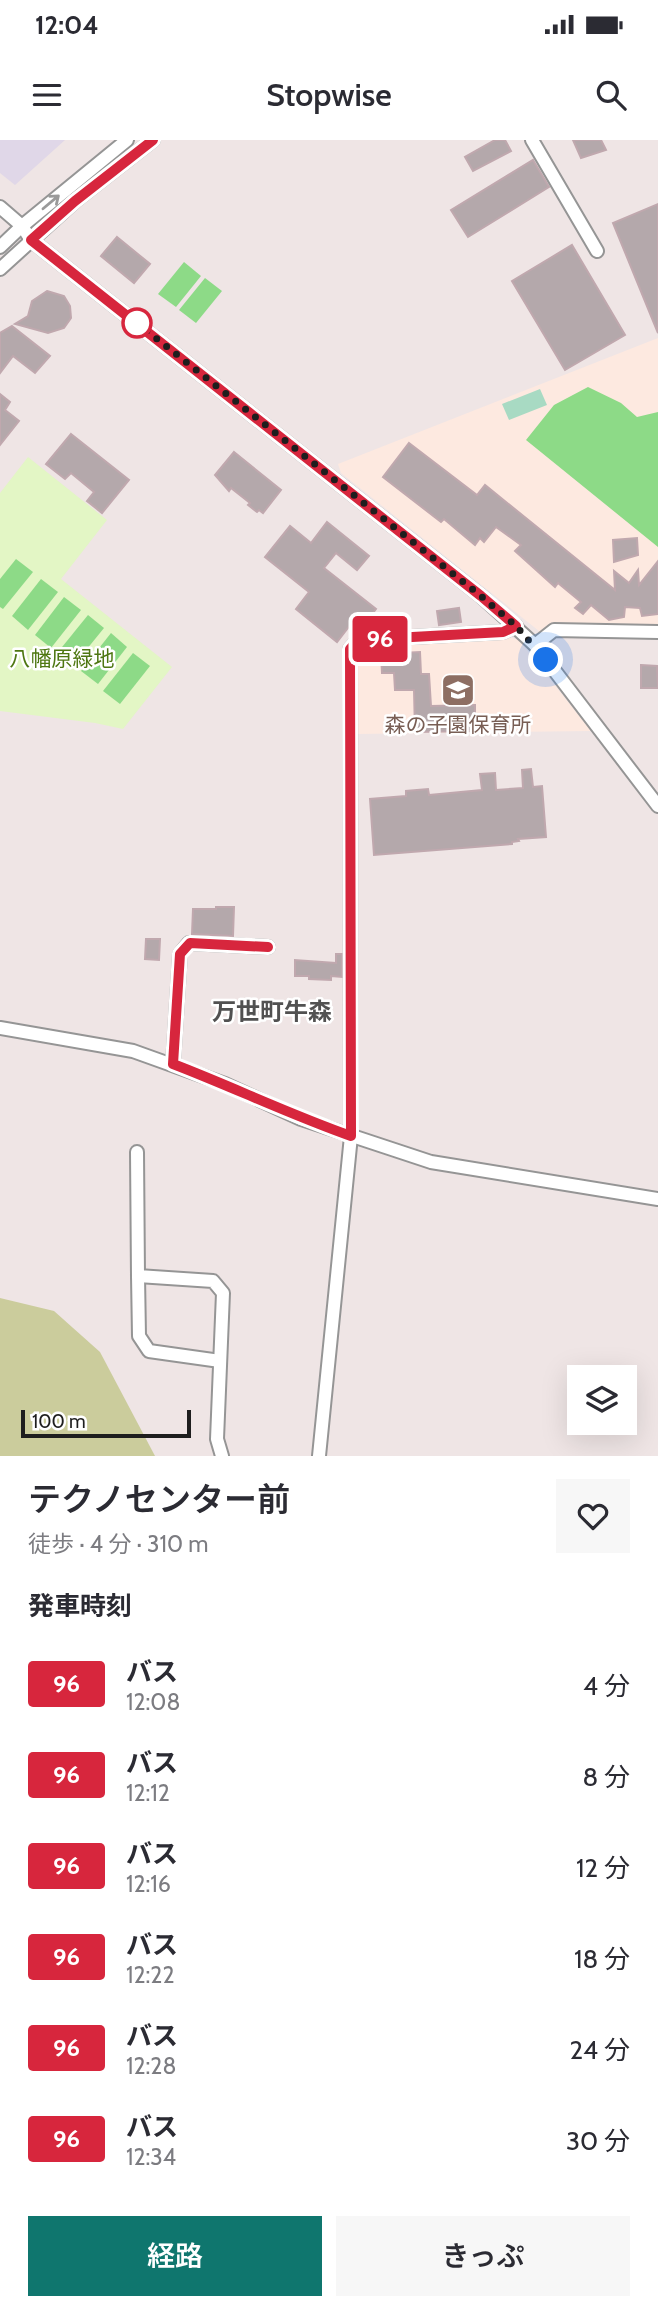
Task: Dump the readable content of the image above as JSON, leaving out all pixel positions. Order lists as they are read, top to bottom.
{
  "districts": ["万世町牛森"],
  "parks": ["八幡原緑地"],
  "places": {
    "school or university": ["森の子園保育所"]
  },
  "lines": ["bus line 96"],
  "scale_bar": "100 m",
  "page": {
    "status": "12:04",
    "header": "Stopwise",
    "on_map": "96",
    "scale": "100 m",
    "heading": [
      ["テクノセンター前", "徒歩 · 4 分 · 310 m"],
      "発車時刻"
    ],
    "list": [
      {
        "mark": "96",
        "name": "バス",
        "note": "12:08",
        "value": "4 分"
      },
      {
        "mark": "96",
        "name": "バス",
        "note": "12:12",
        "value": "8 分"
      },
      {
        "mark": "96",
        "name": "バス",
        "note": "12:16",
        "value": "12 分"
      },
      {
        "mark": "96",
        "name": "バス",
        "note": "12:22",
        "value": "18 分"
      },
      {
        "mark": "96",
        "name": "バス",
        "note": "12:28",
        "value": "24 分"
      },
      {
        "mark": "96",
        "name": "バス",
        "note": "12:34",
        "value": "30 分"
      }
    ],
    "buttons": ["経路", "きっぷ"]
  }
}
